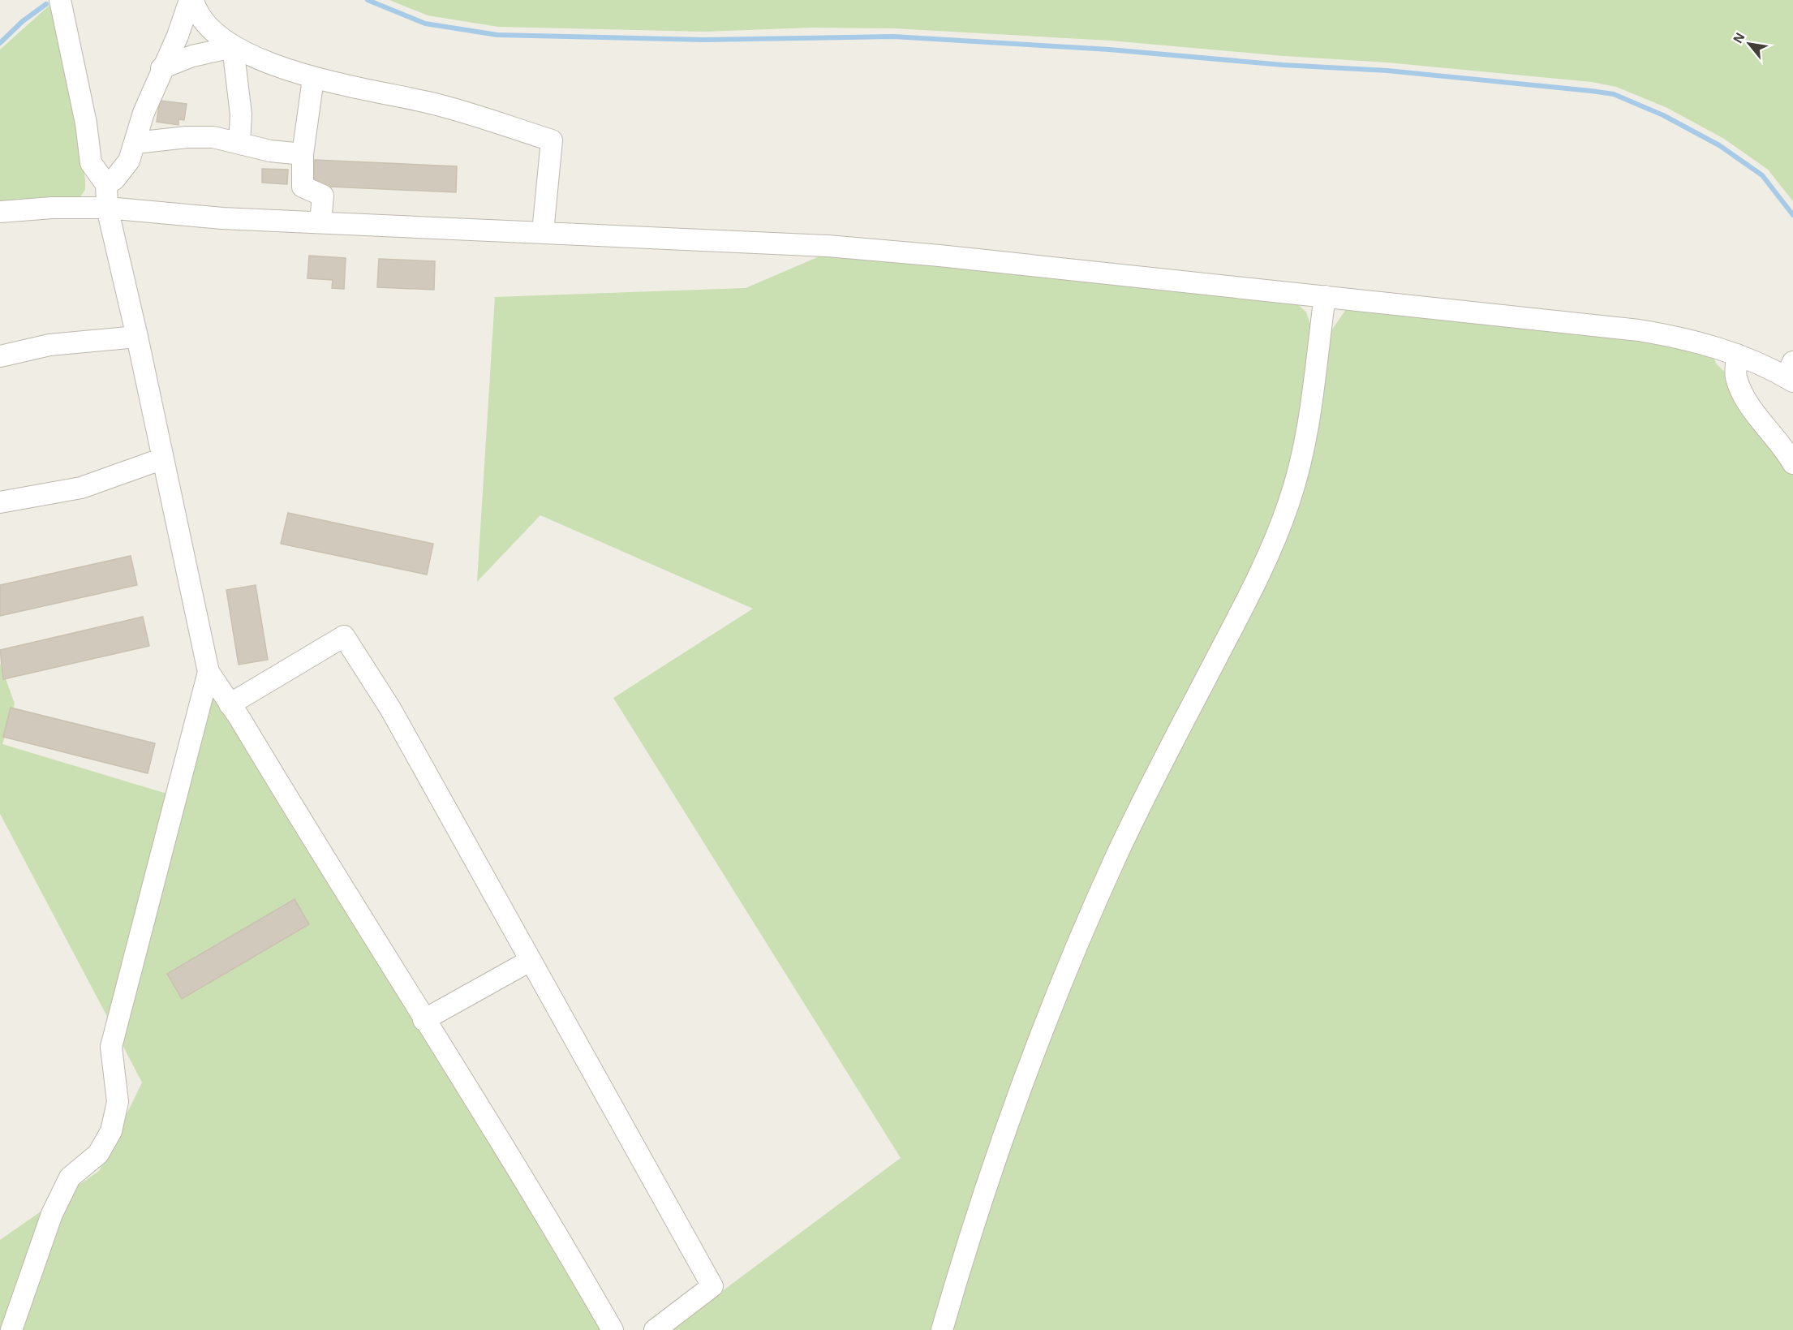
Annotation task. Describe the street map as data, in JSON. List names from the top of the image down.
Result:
{
  "north": "top left"
}
